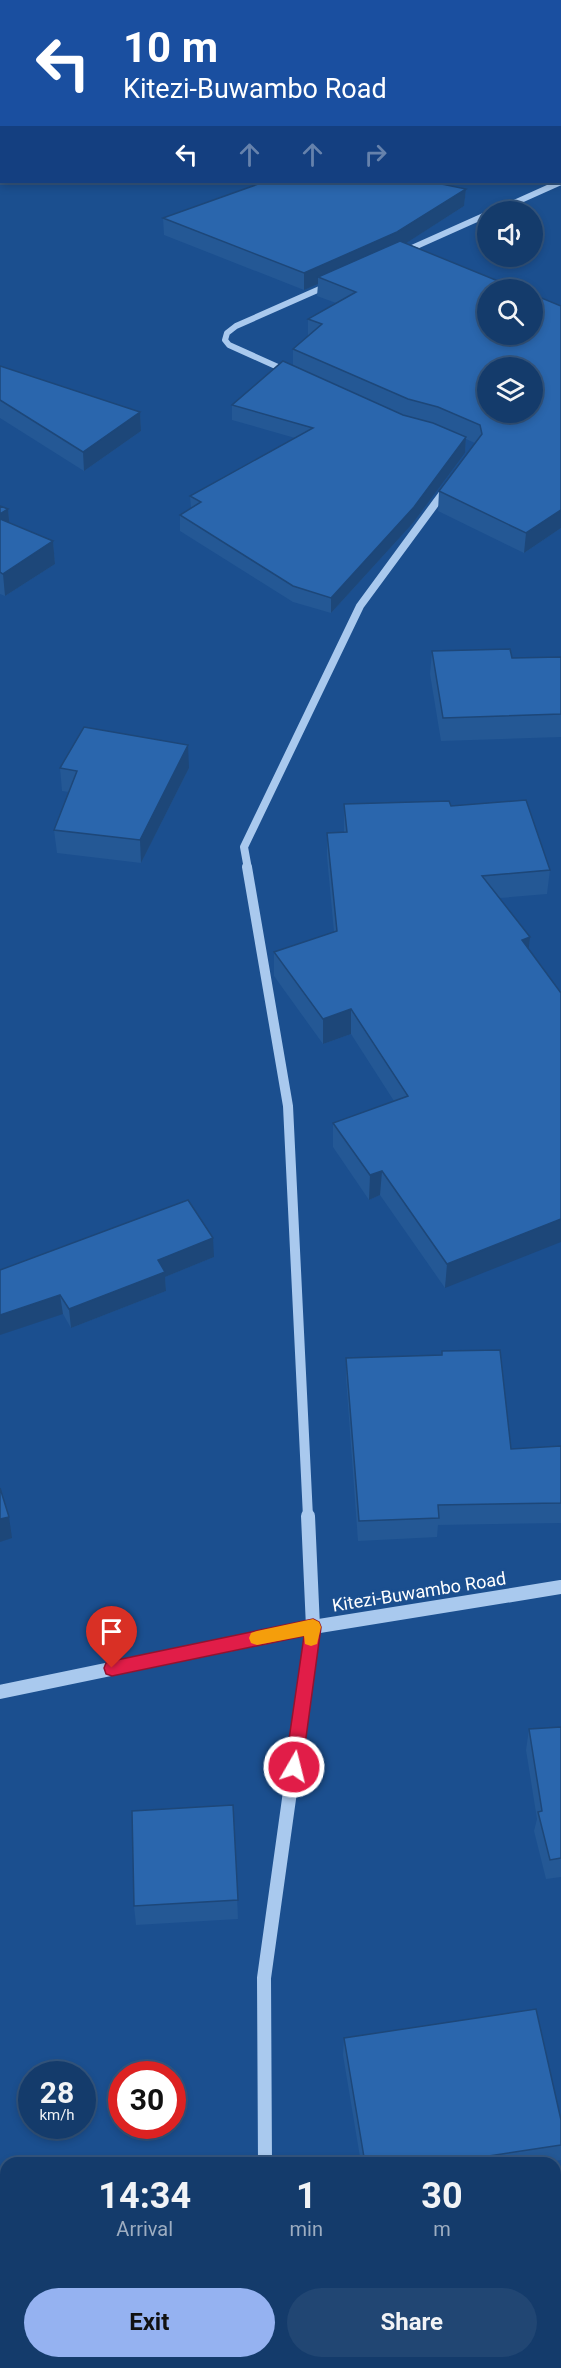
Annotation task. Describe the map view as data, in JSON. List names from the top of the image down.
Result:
{
  "streets": {
    "street": ["Kitezi-Buwambo Road"]
  },
  "page": {
    "turn": ["10 m", "Kitezi-Buwambo Road"],
    "speed": "28 km/h",
    "limit": "30",
    "eta": [
      "14:34",
      "Arrival",
      "1",
      "min",
      "30",
      "m"
    ],
    "buttons": ["Exit", "Share"]
  }
}
